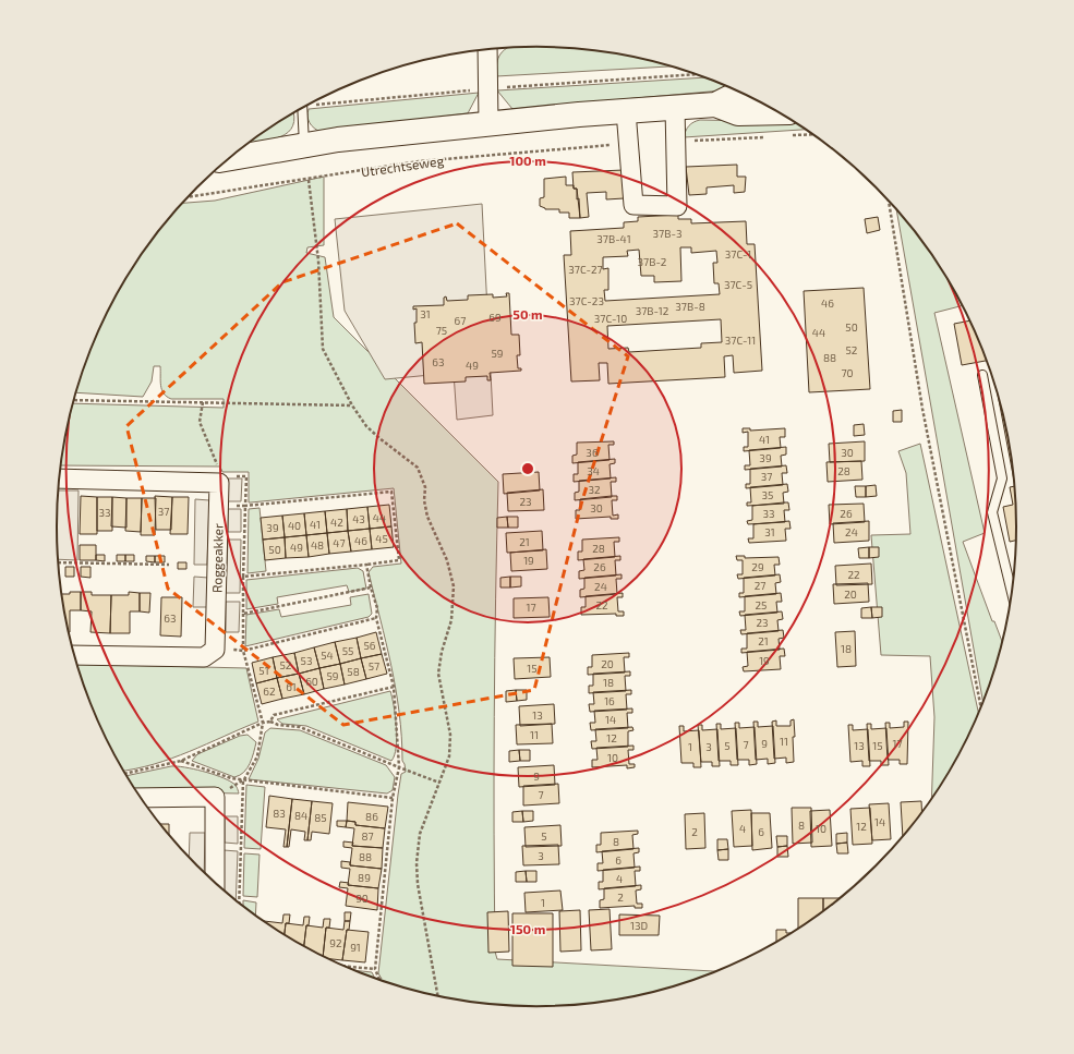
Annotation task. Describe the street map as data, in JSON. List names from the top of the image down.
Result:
{
  "streets": {
    "street": ["Roggeakker"],
    "path": ["Utrechtseweg"]
  },
  "house_numbers": [
    "37B-3",
    "37B-41",
    "37C-1",
    "37B-2",
    "37C-27",
    "37C-5",
    "37C-23",
    "46",
    "37B-8",
    "37B-12",
    "31",
    "69",
    "37C-10",
    "67",
    "50",
    "75",
    "44",
    "37C-11",
    "52",
    "59",
    "88",
    "63",
    "49",
    "70",
    "41",
    "36",
    "30",
    "39",
    "34",
    "28",
    "37",
    "32",
    "35",
    "23",
    "30",
    "37",
    "33",
    "33",
    "26",
    "44",
    "43",
    "42",
    "41",
    "40",
    "39",
    "31",
    "24",
    "45",
    "46",
    "21",
    "47",
    "48",
    "49",
    "28",
    "50",
    "19",
    "26",
    "29",
    "22",
    "27",
    "24",
    "20",
    "22",
    "25",
    "17",
    "63",
    "23",
    "21",
    "56",
    "18",
    "55",
    "54",
    "53",
    "19",
    "20",
    "52",
    "57",
    "15",
    "51",
    "58",
    "59",
    "60",
    "18",
    "61",
    "62",
    "16",
    "13",
    "14",
    "11",
    "12",
    "11",
    "9",
    "17",
    "7",
    "5",
    "13",
    "15",
    "1",
    "3",
    "10",
    "9",
    "7",
    "83",
    "84",
    "86",
    "85",
    "14",
    "8",
    "12",
    "4",
    "10",
    "2",
    "6",
    "87",
    "5",
    "8",
    "3",
    "88",
    "6",
    "89",
    "4",
    "2",
    "90",
    "1",
    "13D",
    "92",
    "91"
  ],
  "rings": ["100 m", "50 m", "150 m"]
}
